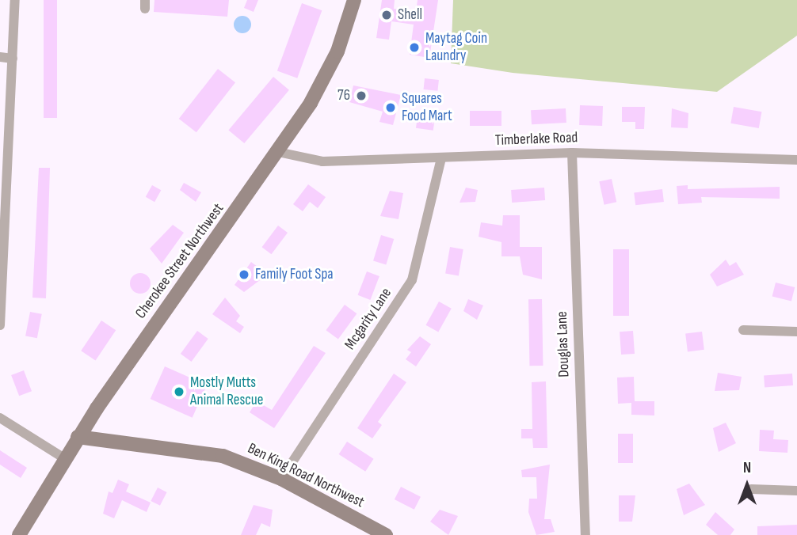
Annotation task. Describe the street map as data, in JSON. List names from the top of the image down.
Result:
{
  "streets": {
    "main road": ["Cherokee Street Northwest", "Ben King Road Northwest"],
    "street": ["Timberlake Road", "Mcgarity Lane", "Douglas Lane"]
  },
  "crossings": [
    ["Timberlake Road", "Cherokee Street Northwest"],
    ["Timberlake Road", "Mcgarity Lane"],
    ["Timberlake Road", "Douglas Lane"],
    ["Cherokee Street Northwest", "Ben King Road Northwest"],
    ["Mcgarity Lane", "Ben King Road Northwest"]
  ],
  "places": [
    "Shell",
    "Maytag Coin Laundry",
    "76",
    "Squares Food Mart",
    "Family Foot Spa",
    "Mostly Mutts Animal Rescue"
  ],
  "north": "top"
}
